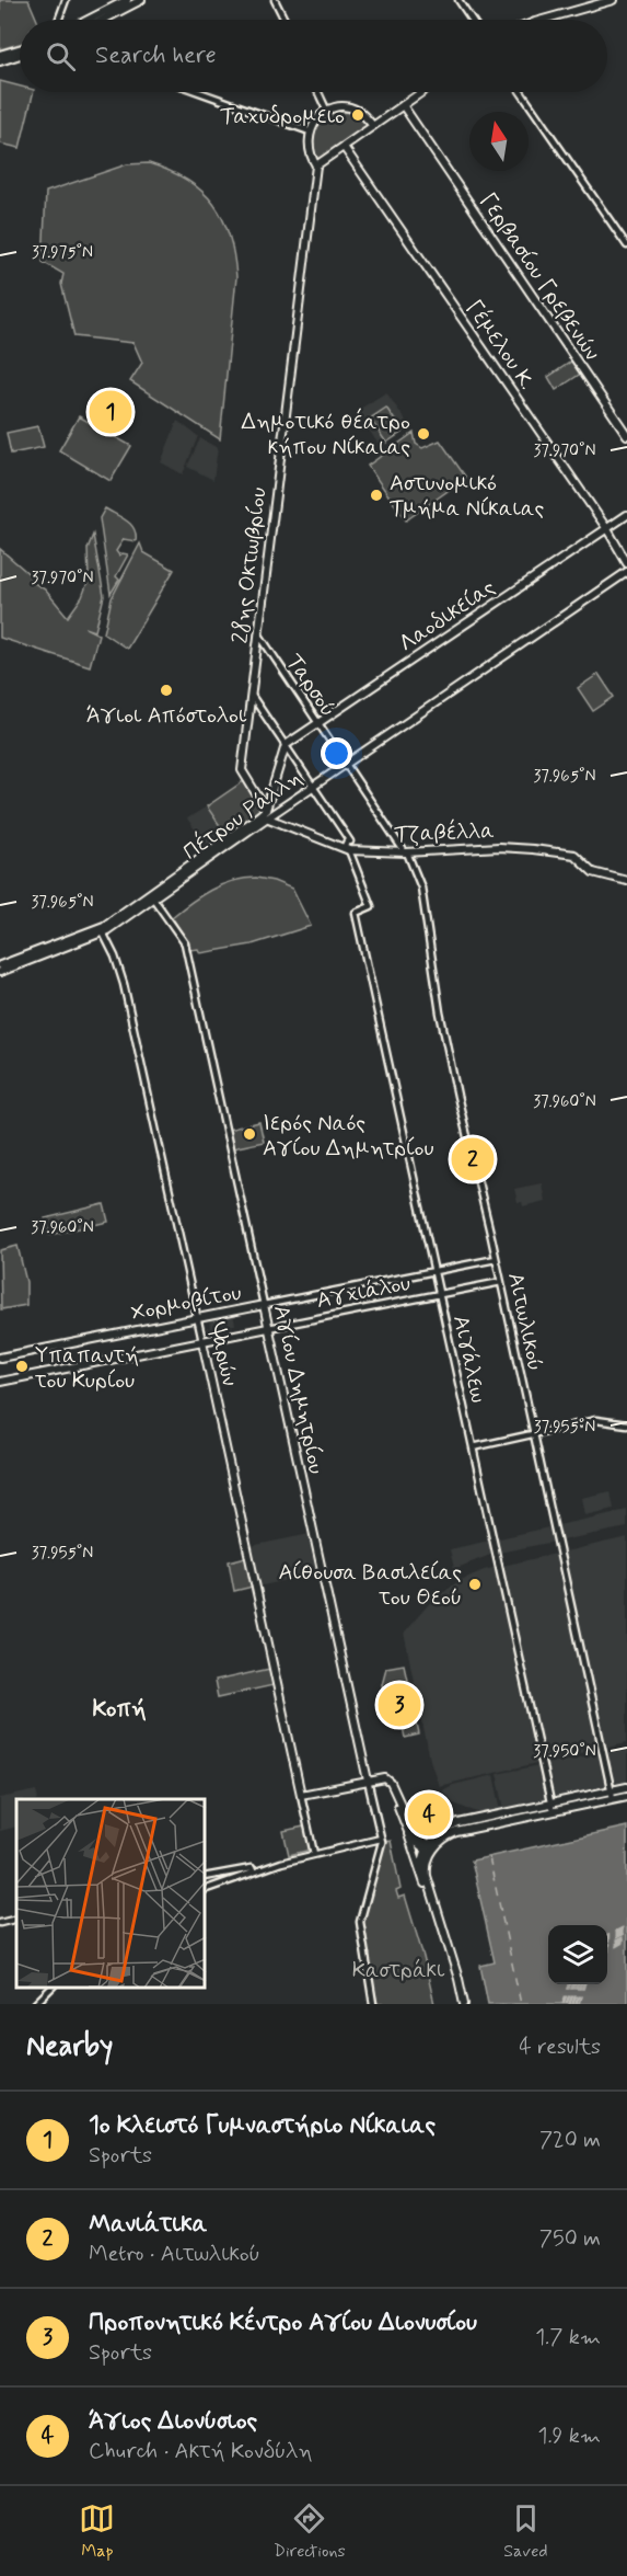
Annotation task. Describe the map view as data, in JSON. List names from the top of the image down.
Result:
{
  "streets": {
    "main road": [
      "Γερβασίου Γρεβενών",
      "Γέμελου Κ.",
      "28ης Οκτωβρίου",
      "Λαοδικείας",
      "Πέτρου Ράλλη",
      "Τζαβέλλα",
      "Αγχιάλου",
      "Χορμοβίτου",
      "Ψαρών",
      "Αγίου Δημητρίου"
    ],
    "street": ["Ταρσού", "Αιτωλικού", "Αιγάλεω"]
  },
  "crossings": [
    ["Γέμελου Κ.", "Λαοδικείας"],
    ["28ης Οκτωβρίου", "Ταρσού"],
    ["28ης Οκτωβρίου", "Πέτρου Ράλλη"],
    ["28ης Οκτωβρίου", "Τζαβέλλα"],
    ["Λαοδικείας", "Ταρσού"],
    ["Λαοδικείας", "Πέτρου Ράλλη"],
    ["Ταρσού", "Πέτρου Ράλλη"],
    ["Ταρσού", "Τζαβέλλα"],
    ["Ταρσού", "Αιτωλικού"],
    ["Πέτρου Ράλλη", "Τζαβέλλα"],
    ["Πέτρου Ράλλη", "Ψαρών"],
    ["Πέτρου Ράλλη", "Αγίου Δημητρίου"],
    ["Τζαβέλλα", "Αιτωλικού"],
    ["Τζαβέλλα", "Αιγάλεω"],
    ["Αγχιάλου", "Αιτωλικού"],
    ["Αγχιάλου", "Ψαρών"],
    ["Αγχιάλου", "Αιγάλεω"],
    ["Αγχιάλου", "Αγίου Δημητρίου"],
    ["Χορμοβίτου", "Αιτωλικού"],
    ["Χορμοβίτου", "Ψαρών"],
    ["Χορμοβίτου", "Αιγάλεω"],
    ["Χορμοβίτου", "Αγίου Δημητρίου"]
  ],
  "districts": ["Κοπή"],
  "parks": ["Καστράκι"],
  "places": [
    "Ταχυδρομειο",
    "Δημοτικό θέατρο κήπου Νίκαιας",
    "Αστυνομικό Τμήμα Νίκαιας",
    "Άγιοι Απόστολοι",
    "Ιερός Ναός Αγίου Δημητρίου",
    "Υπαπαντή του Κυρίου",
    "Αίθουσα Βασιλείας του Θεού"
  ],
  "north": "top",
  "page": {
    "search": "Search here",
    "pins": [
      "1",
      "2",
      "3",
      "4"
    ],
    "heading": ["Nearby", "4 results"],
    "list": [
      {
        "mark": "1",
        "name": "1ο Κλειστό Γυμναστήριο Νίκαιας",
        "note": "Sports",
        "value": "720 m"
      },
      {
        "mark": "2",
        "name": "Μανιάτικα",
        "note": "Metro · Αιτωλικού",
        "value": "750 m"
      },
      {
        "mark": "3",
        "name": "Προπονητικό Κέντρο Αγίου Διονυσίου",
        "note": "Sports",
        "value": "1.7 km"
      },
      {
        "mark": "4",
        "name": "Άγιος Διονύσιος",
        "note": "Church · Ακτή Κονδύλη",
        "value": "1.9 km"
      }
    ],
    "nav": ["Map", "Directions", "Saved"]
  },
  "coordinates": [
    "37.975°N",
    "37.970°N",
    "37.965°N",
    "37.960°N",
    "37.955°N",
    "37.950°N"
  ]
}
